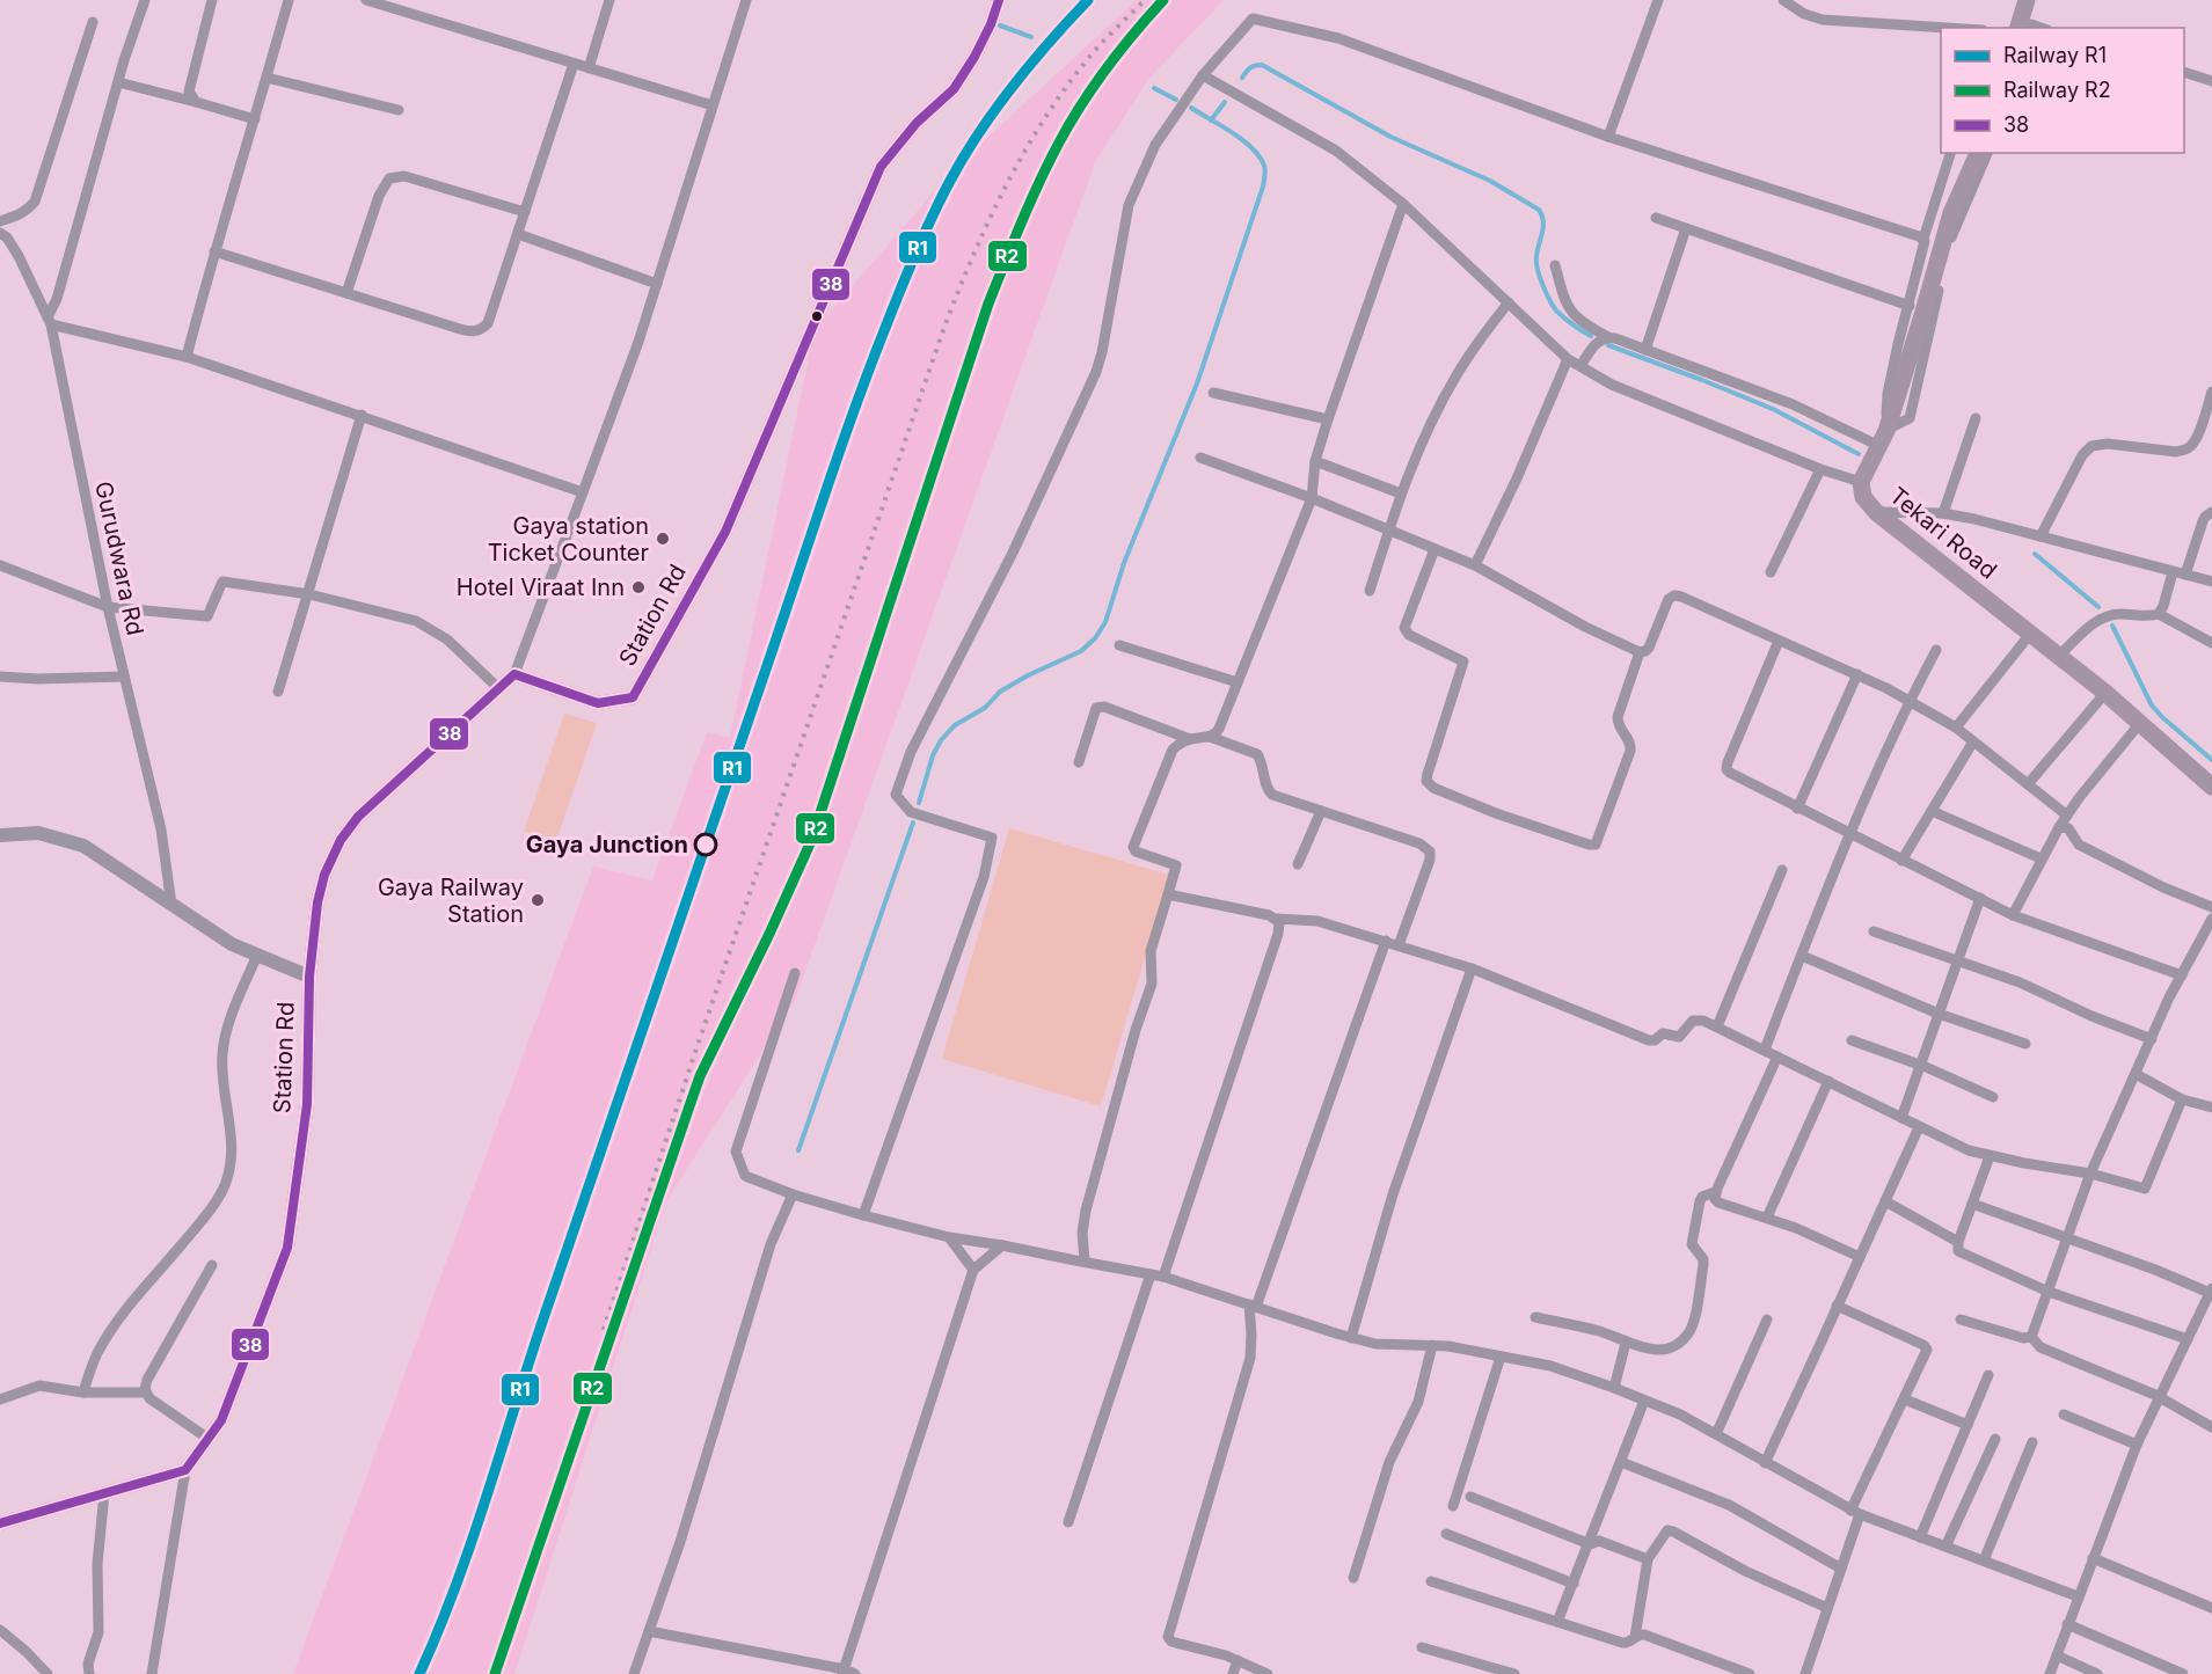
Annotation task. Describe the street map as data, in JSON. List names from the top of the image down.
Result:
{
  "streets": {
    "highway": ["Tekari Road"],
    "street": ["Gurudwara Rd", "Station Rd"]
  },
  "places": [
    "Gaya station Ticket Counter",
    "Hotel Viraat Inn",
    "Gaya Junction",
    "Gaya Railway Station"
  ],
  "lines": ["rail line R1", "rail line R2", "transit line 38"],
  "legend": ["Railway R1", "Railway R2", "38"]
}
